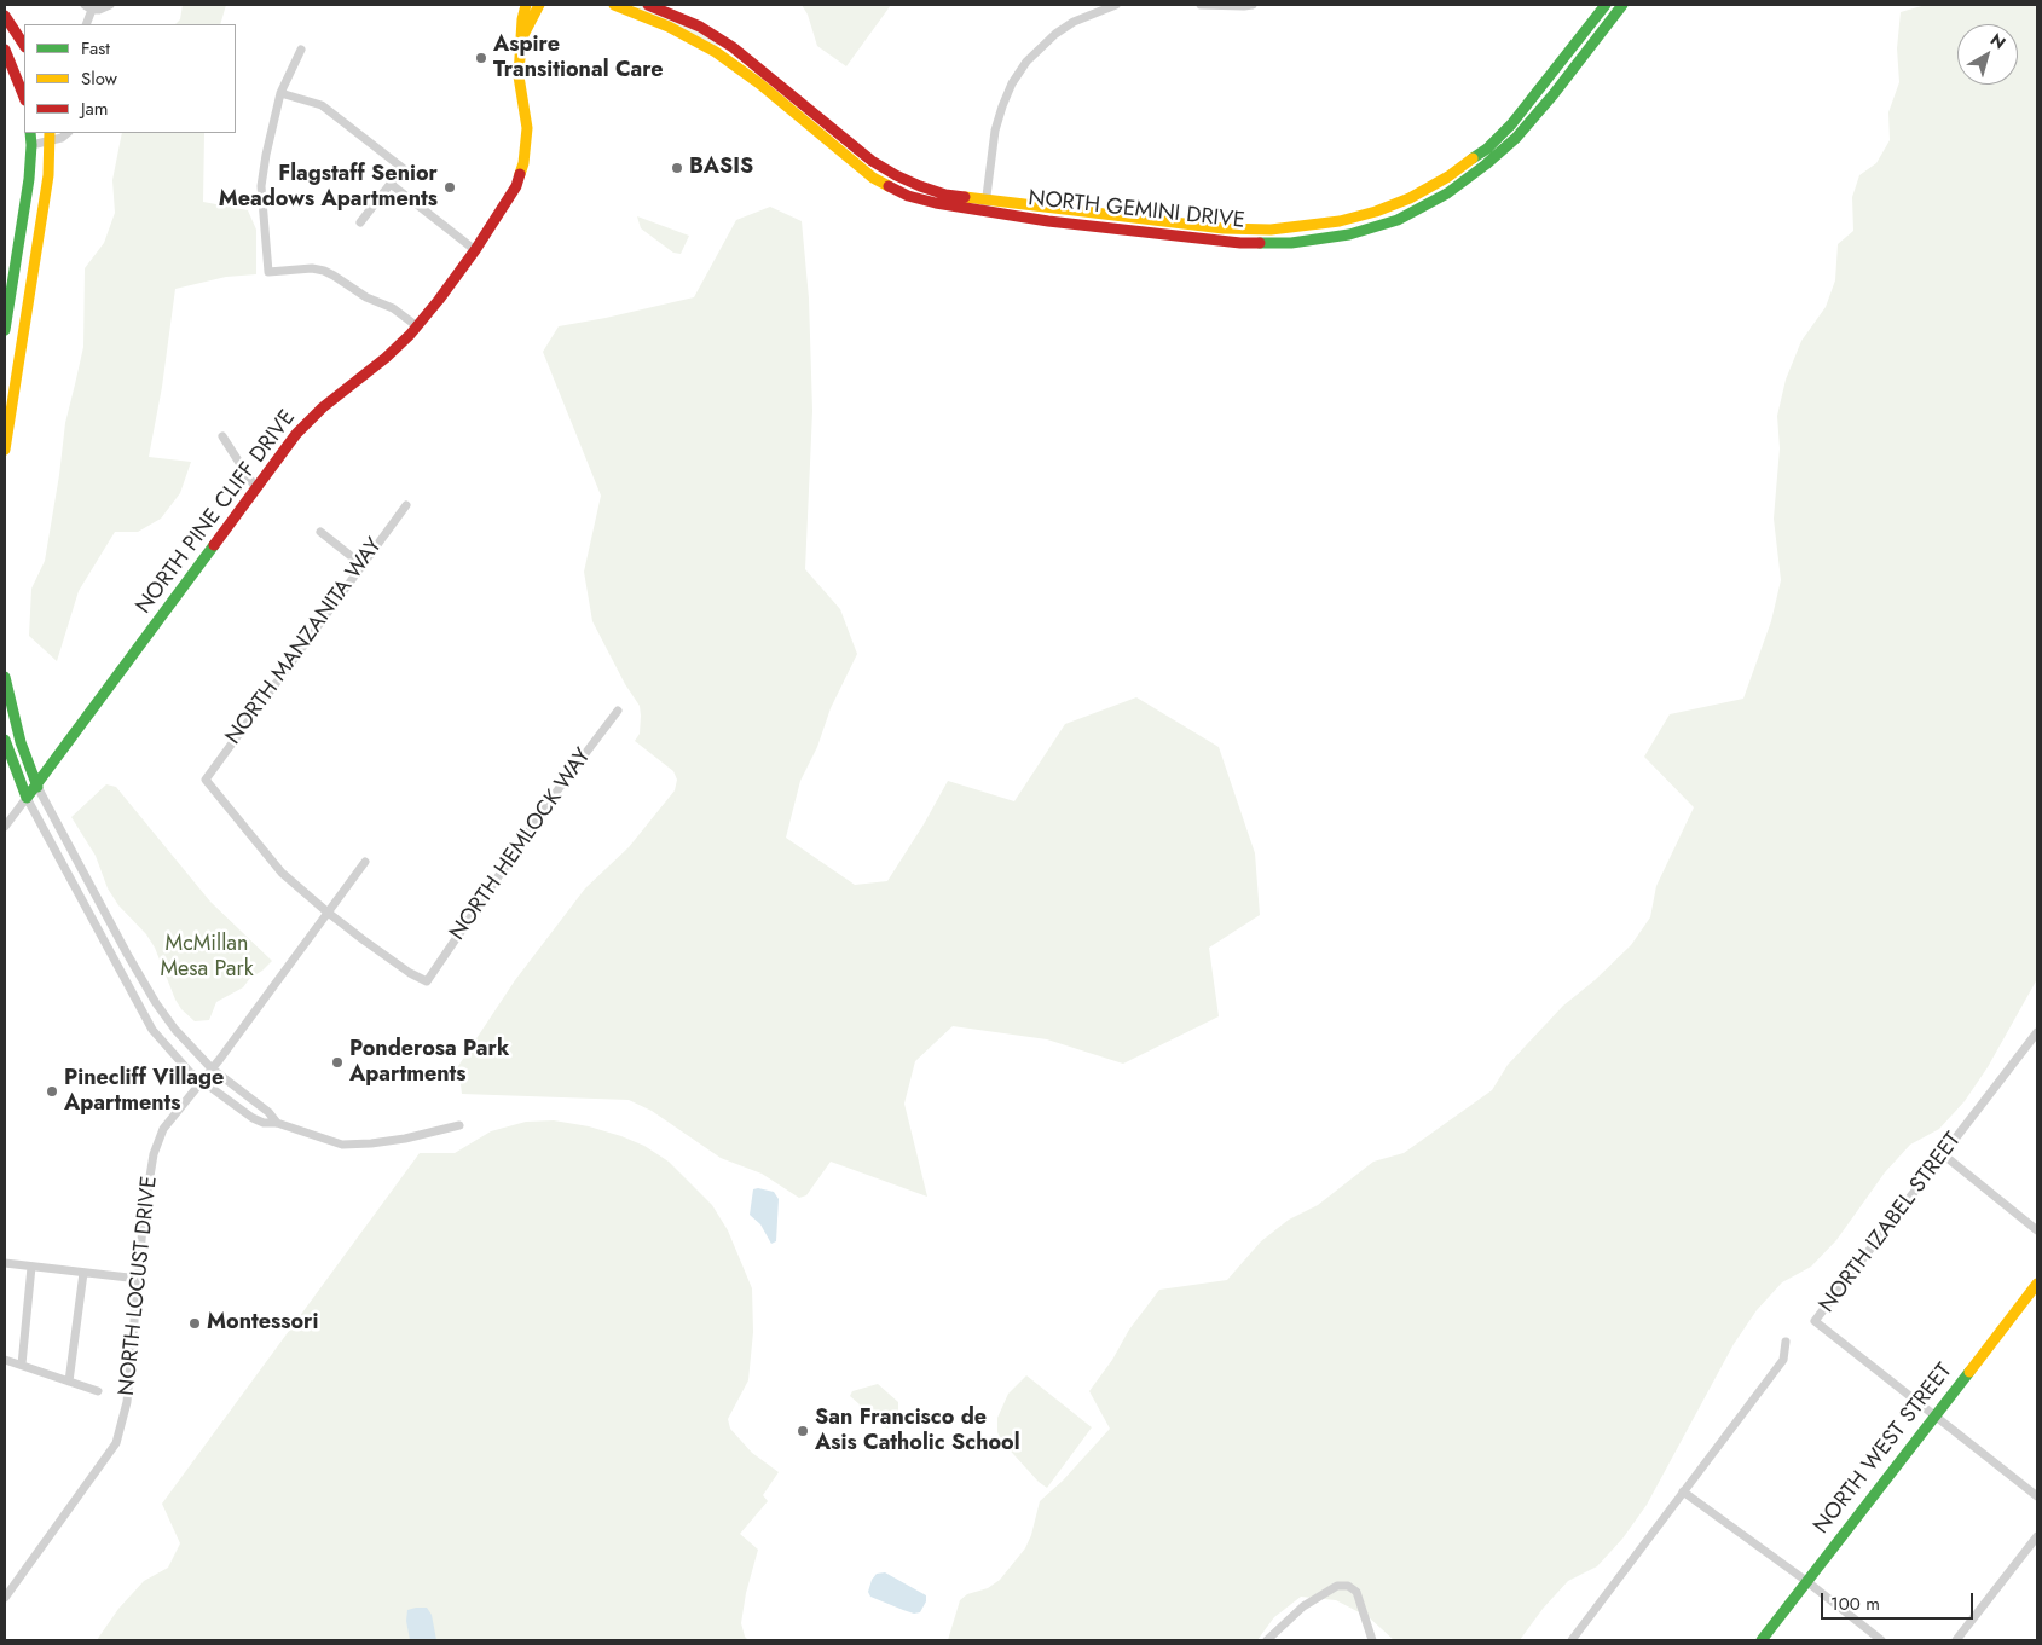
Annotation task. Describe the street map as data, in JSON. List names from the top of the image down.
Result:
{
  "streets": {
    "street": [
      "NORTH GEMINI DRIVE",
      "NORTH PINE CLIFF DRIVE",
      "NORTH MANZANITA WAY",
      "NORTH HEMLOCK WAY",
      "NORTH IZABEL STREET",
      "NORTH LOCUST DRIVE",
      "NORTH WEST STREET"
    ]
  },
  "crossings": [
    ["NORTH MANZANITA WAY", "NORTH HEMLOCK WAY"],
    ["NORTH MANZANITA WAY", "NORTH LOCUST DRIVE"],
    ["NORTH HEMLOCK WAY", "NORTH LOCUST DRIVE"],
    ["NORTH IZABEL STREET", "NORTH WEST STREET"]
  ],
  "parks": ["McMillan Mesa Park"],
  "places": [
    "Aspire Transitional Care",
    "BASIS",
    "Flagstaff Senior Meadows Apartments",
    "Ponderosa Park Apartments",
    "Pinecliff Village Apartments",
    "Montessori",
    "San Francisco de Asis Catholic School"
  ],
  "legend": ["Fast", "Slow", "Jam"],
  "scale_bar": "100 m",
  "north": "top right"
}
